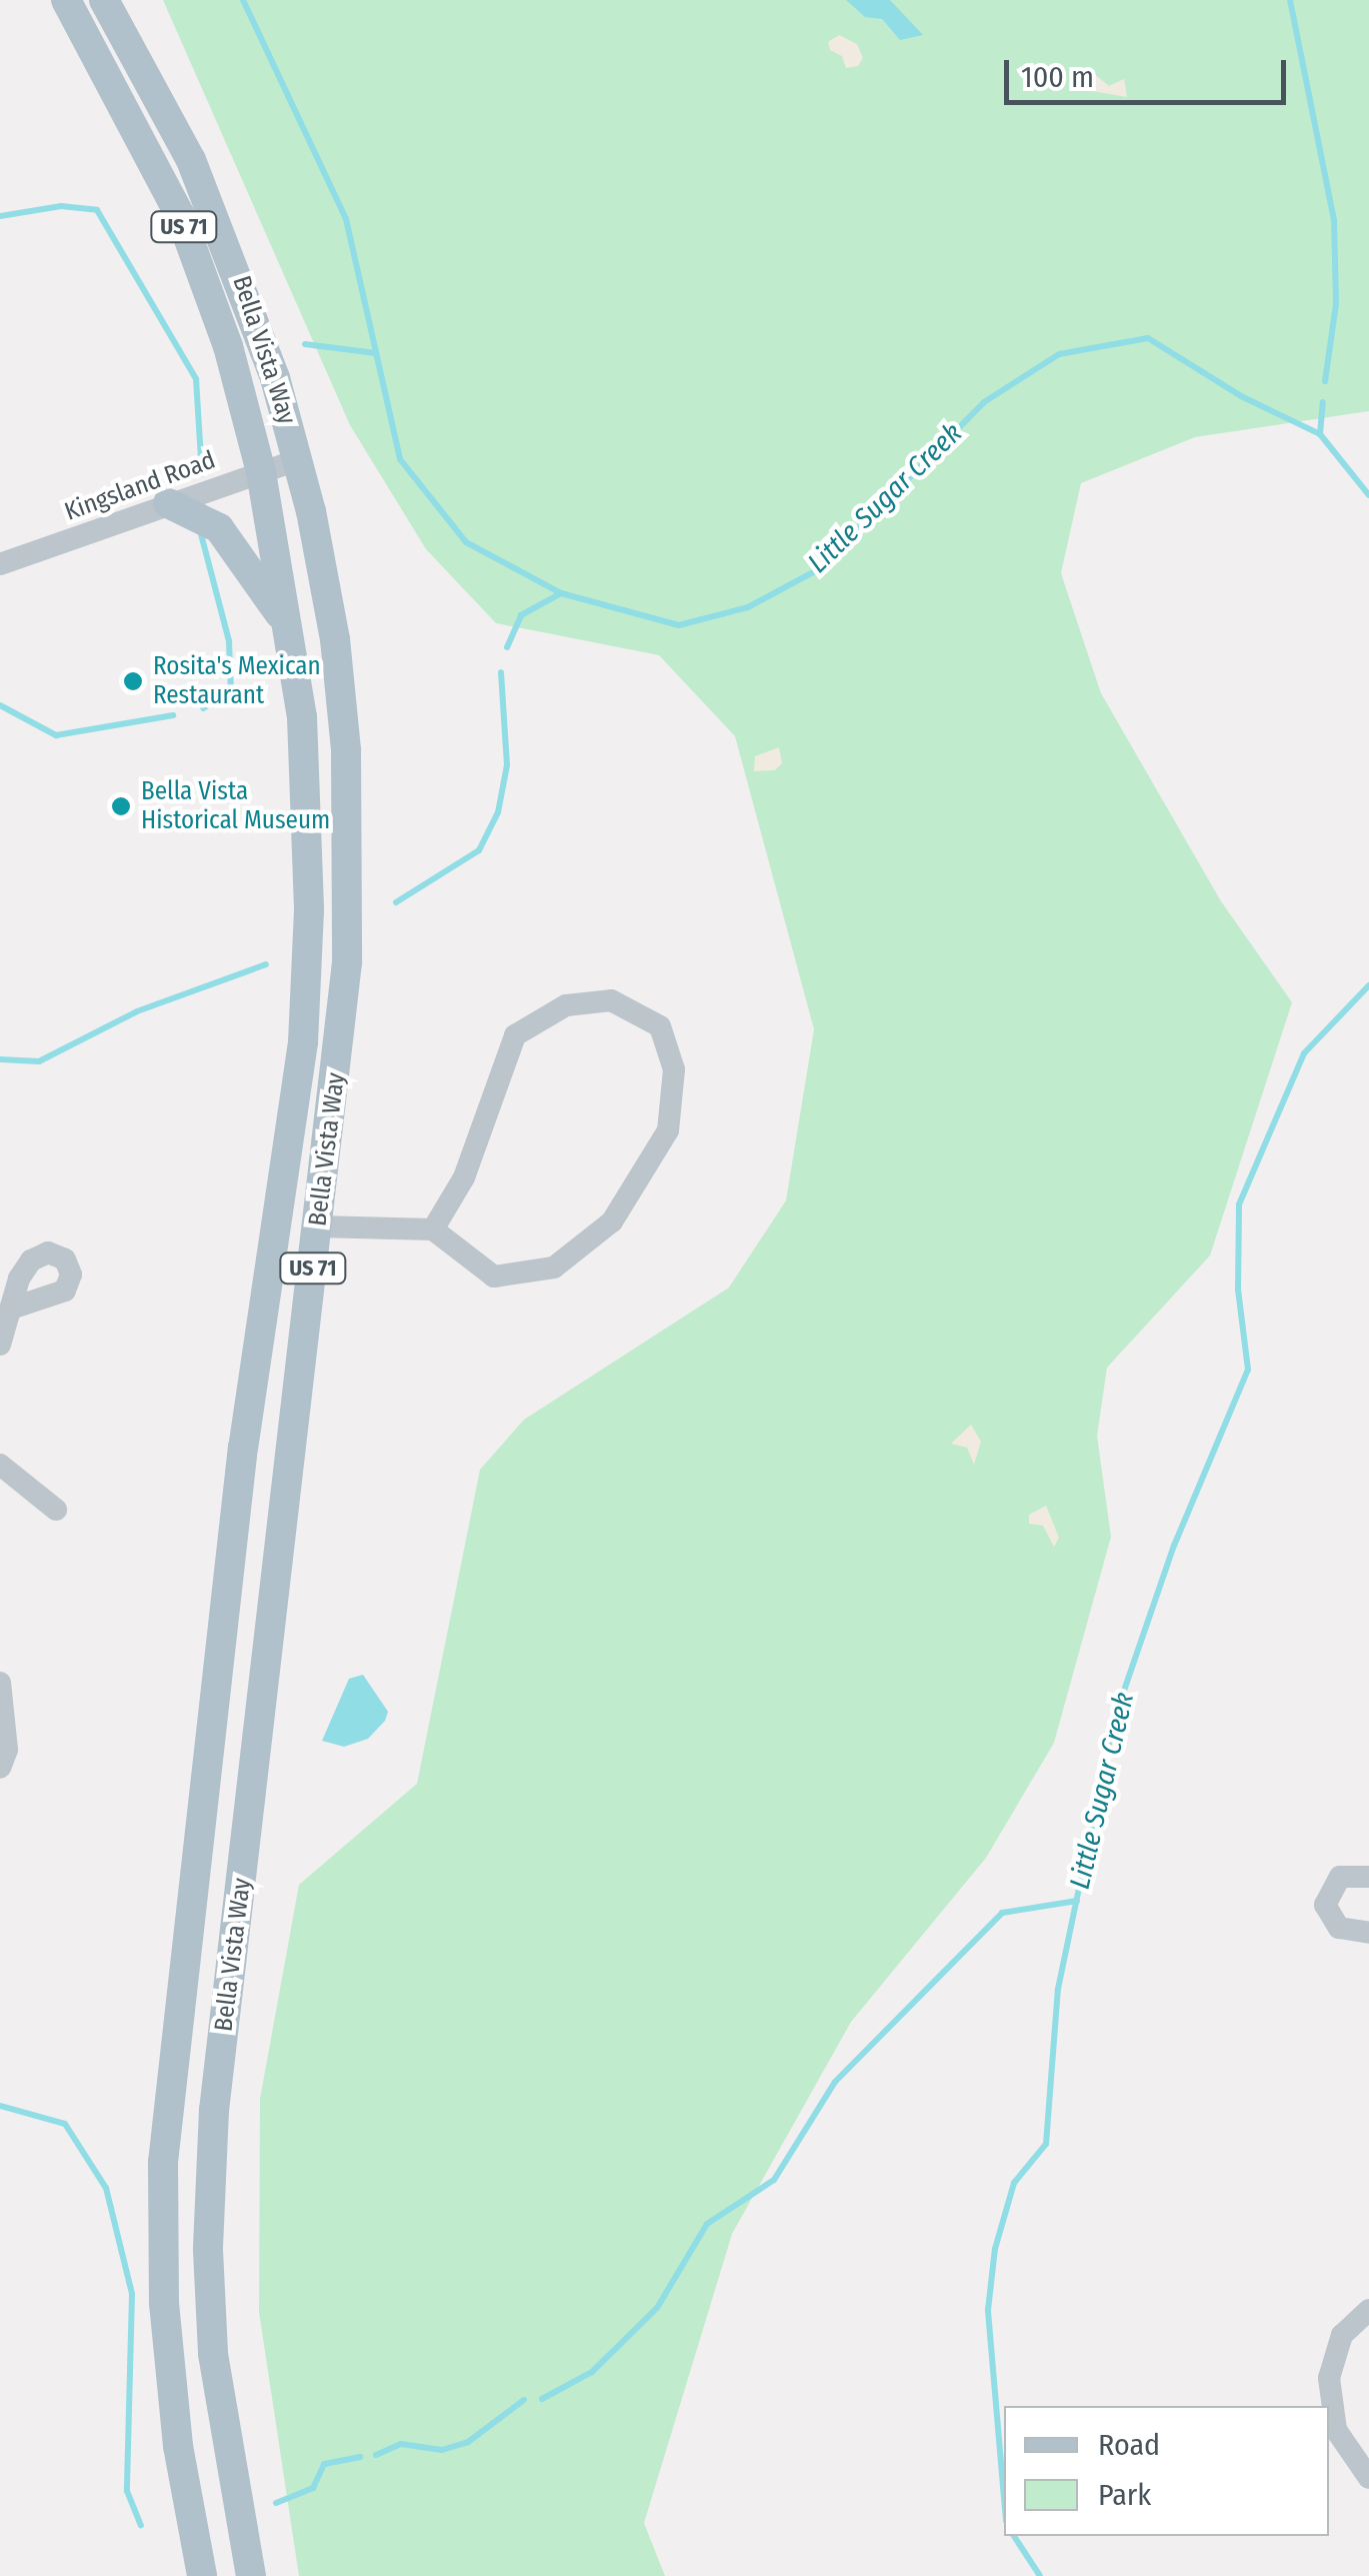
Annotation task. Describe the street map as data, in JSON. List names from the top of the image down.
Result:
{
  "streets": {
    "main road": ["US 71", "Bella Vista Way"],
    "street": ["Kingsland Road"]
  },
  "crossings": [
    ["Bella Vista Way", "Kingsland Road"]
  ],
  "water": ["Little Sugar Creek"],
  "places": ["Rosita's Mexican Restaurant", "Bella Vista Historical Museum"],
  "legend": ["Road", "Park"],
  "scale_bar": "100 m"
}
